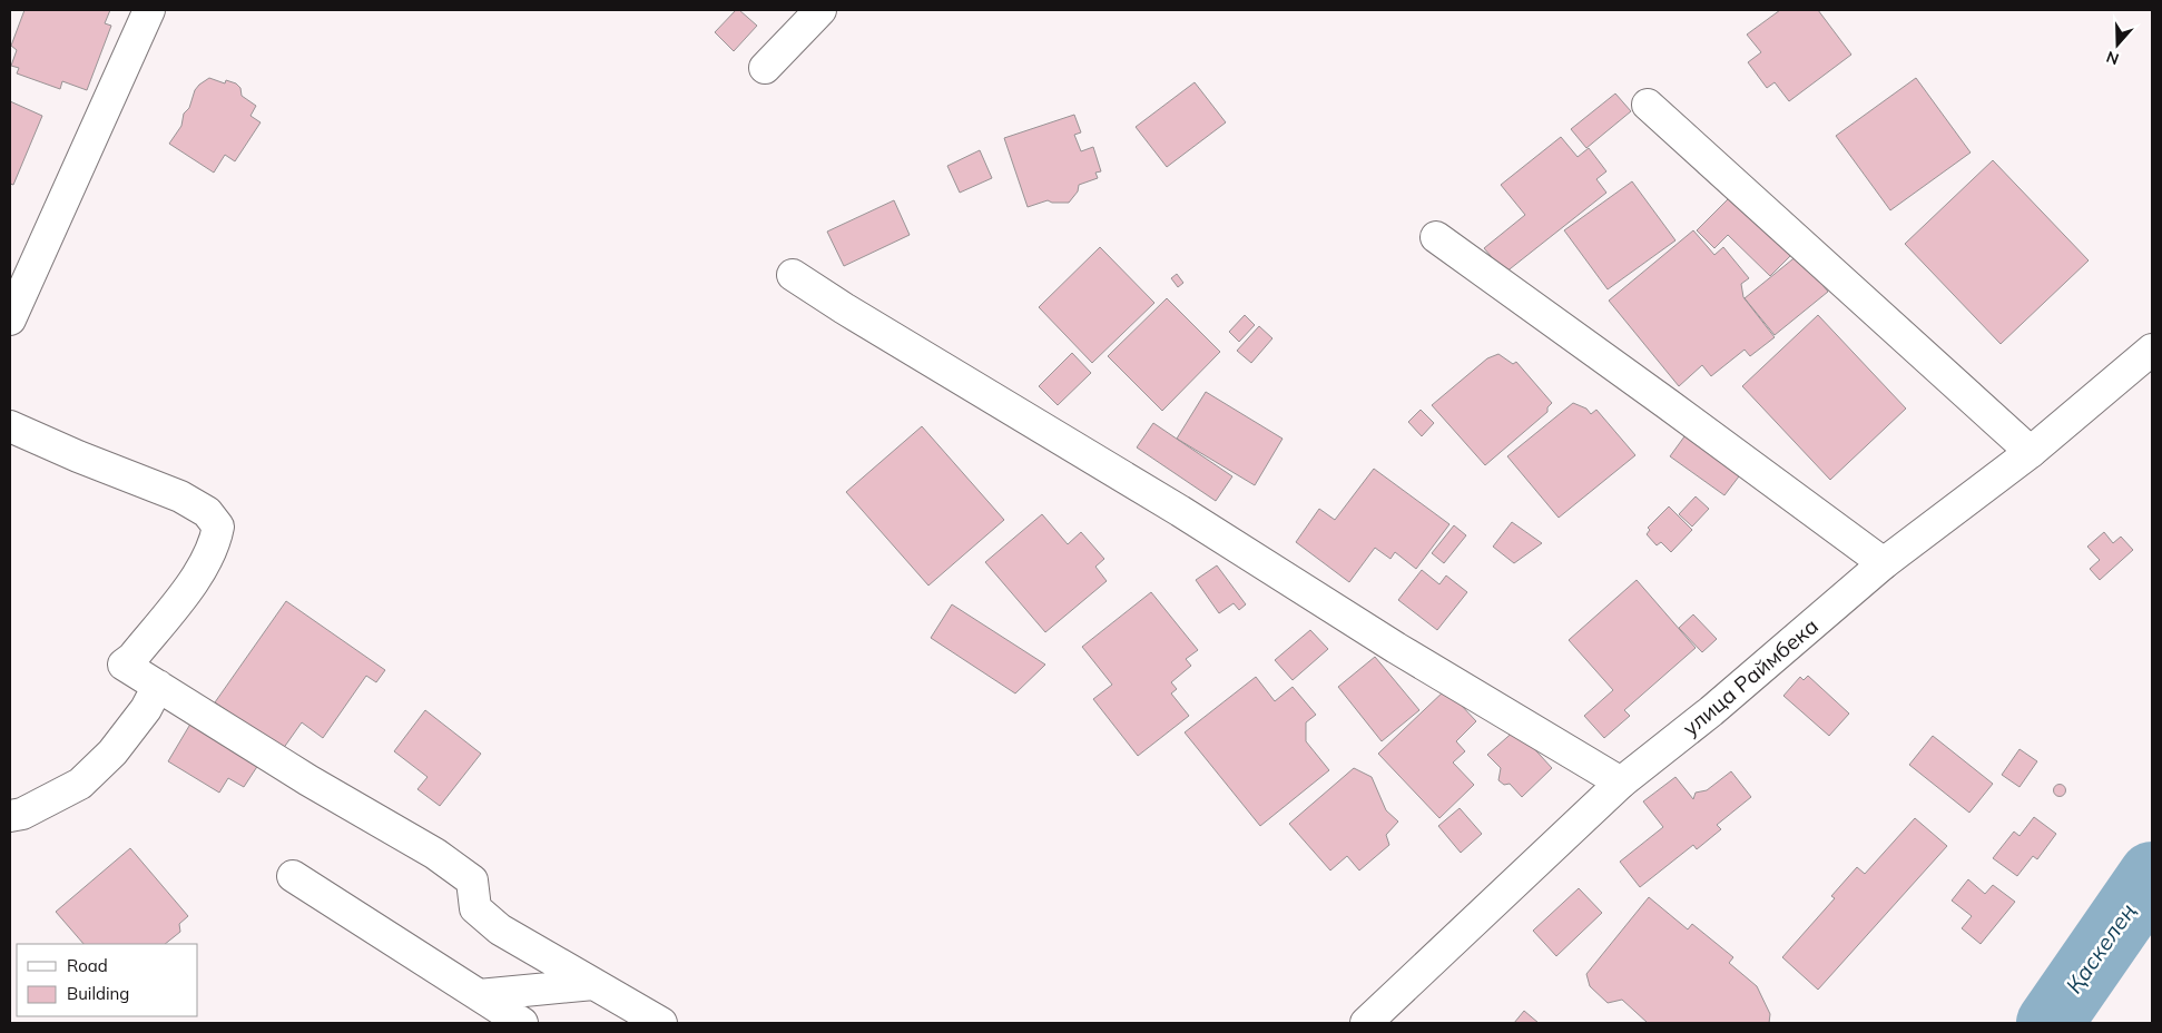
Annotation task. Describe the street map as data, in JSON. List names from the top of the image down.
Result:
{
  "streets": {
    "street": ["улица Раймбека"]
  },
  "water": ["Қаскелең"],
  "legend": ["Road", "Building"],
  "north": "bottom"
}
